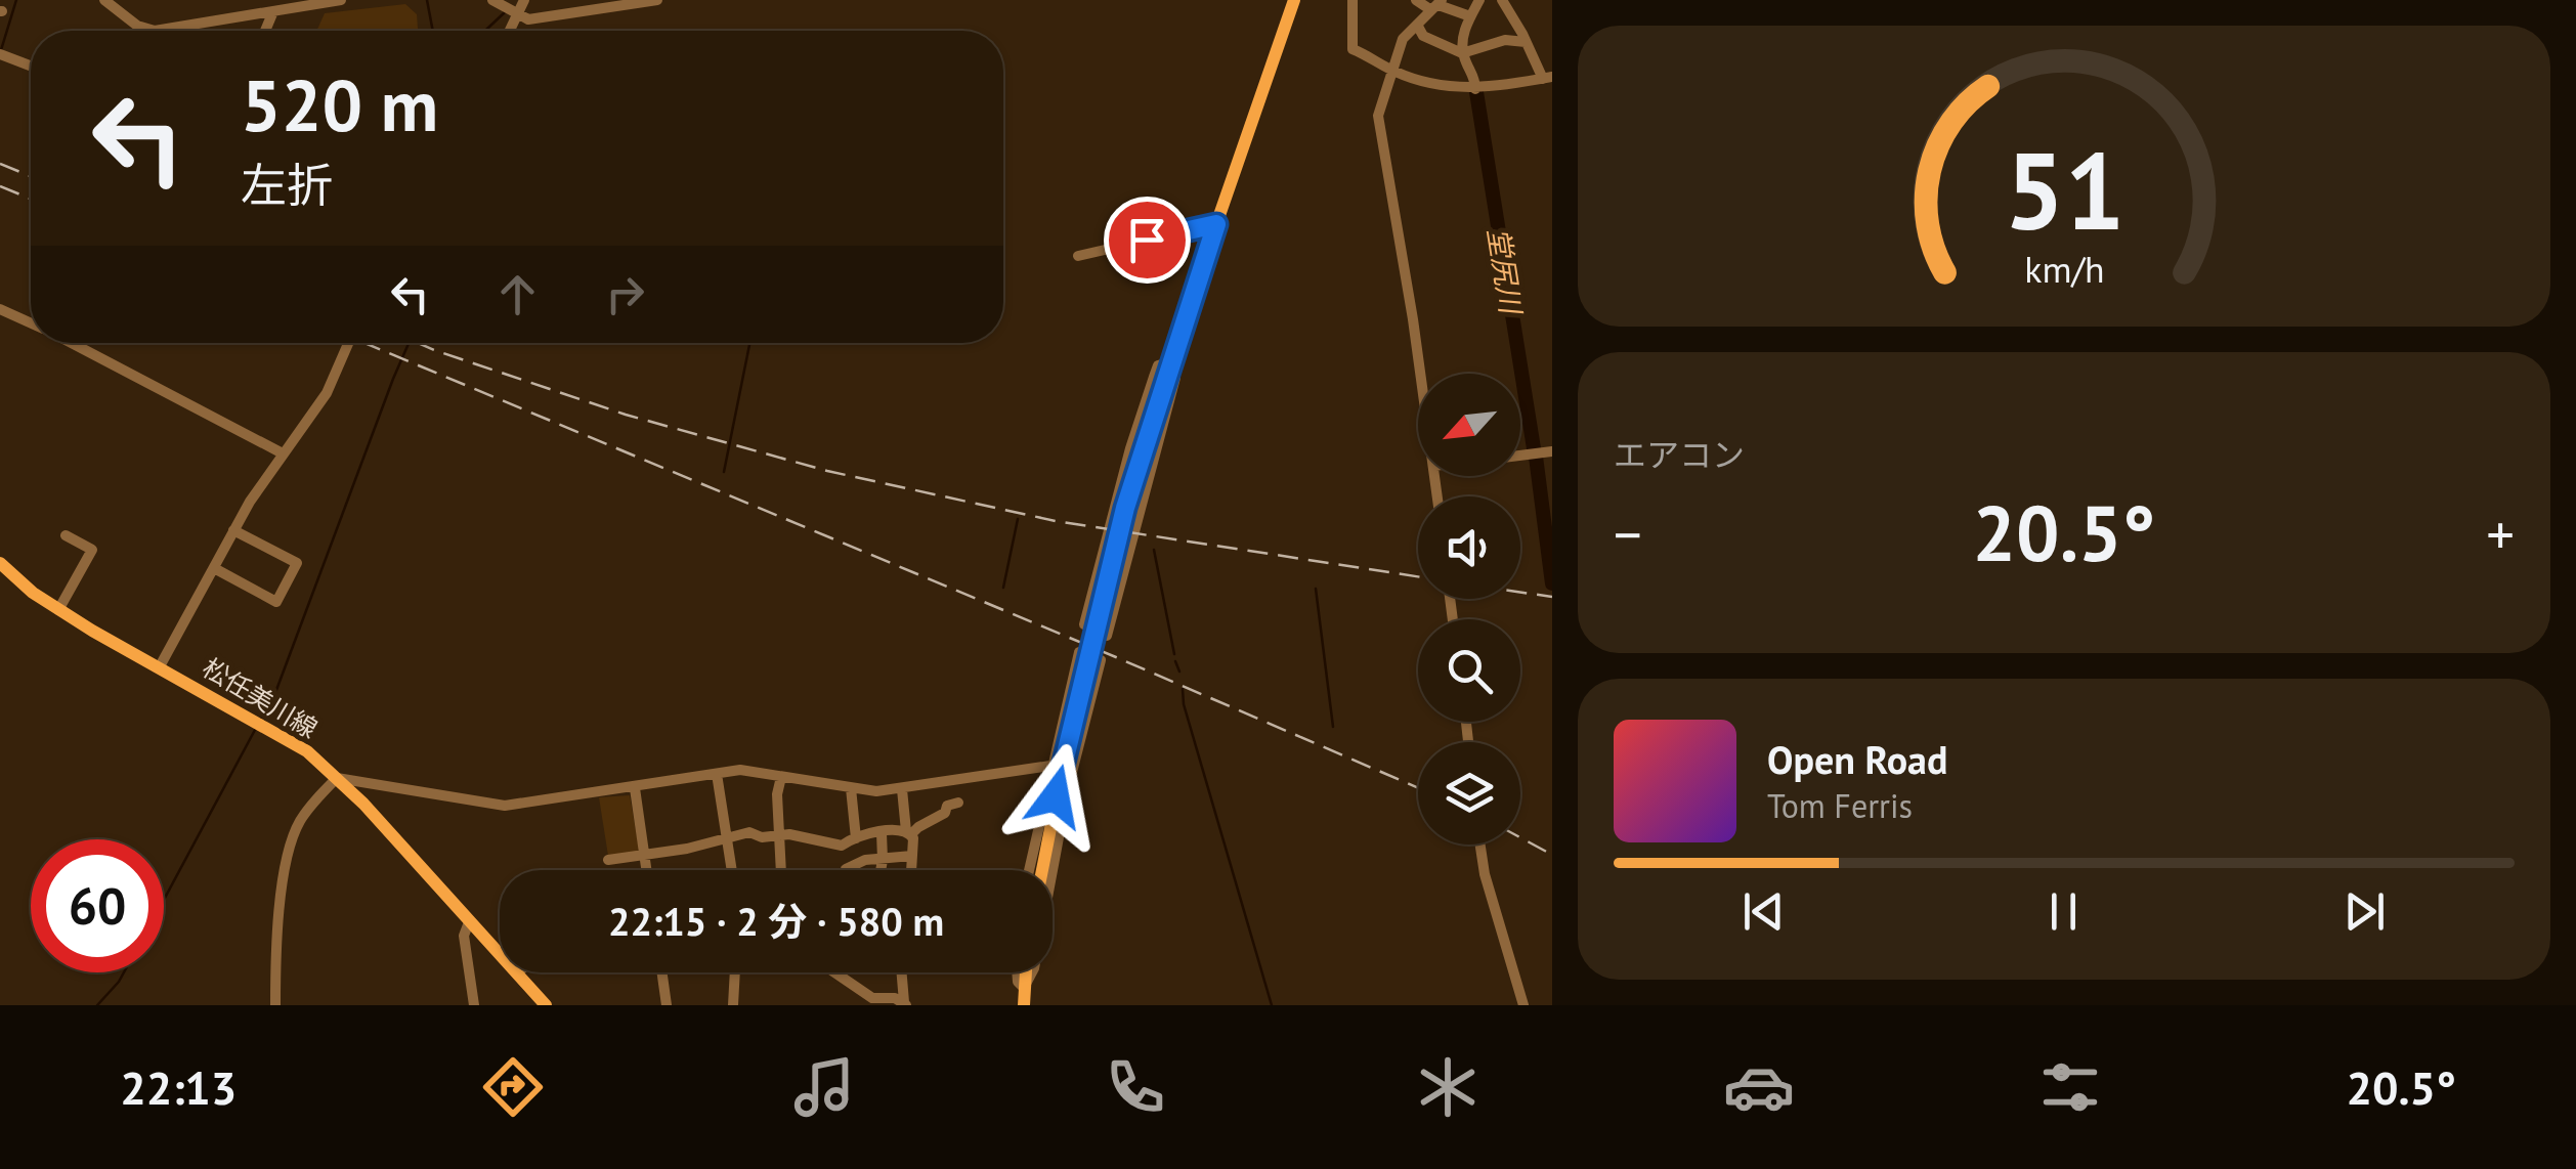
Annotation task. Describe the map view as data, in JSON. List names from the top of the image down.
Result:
{
  "streets": {
    "main road": ["松任美川線"]
  },
  "water": ["堂尻川"],
  "north": "bottom left",
  "page": {
    "turn": ["520 m", "左折"],
    "tile": "エアコン",
    "heat": ["−", "20.5°", "+"],
    "song": ["Open Road", "Tom Ferris"],
    "limit": "60",
    "trip": "22:15 · 2 分 · 580 m",
    "tabs": ["22:13", "20.5°"],
    "gauge": ["51", "km/h"]
  }
}
